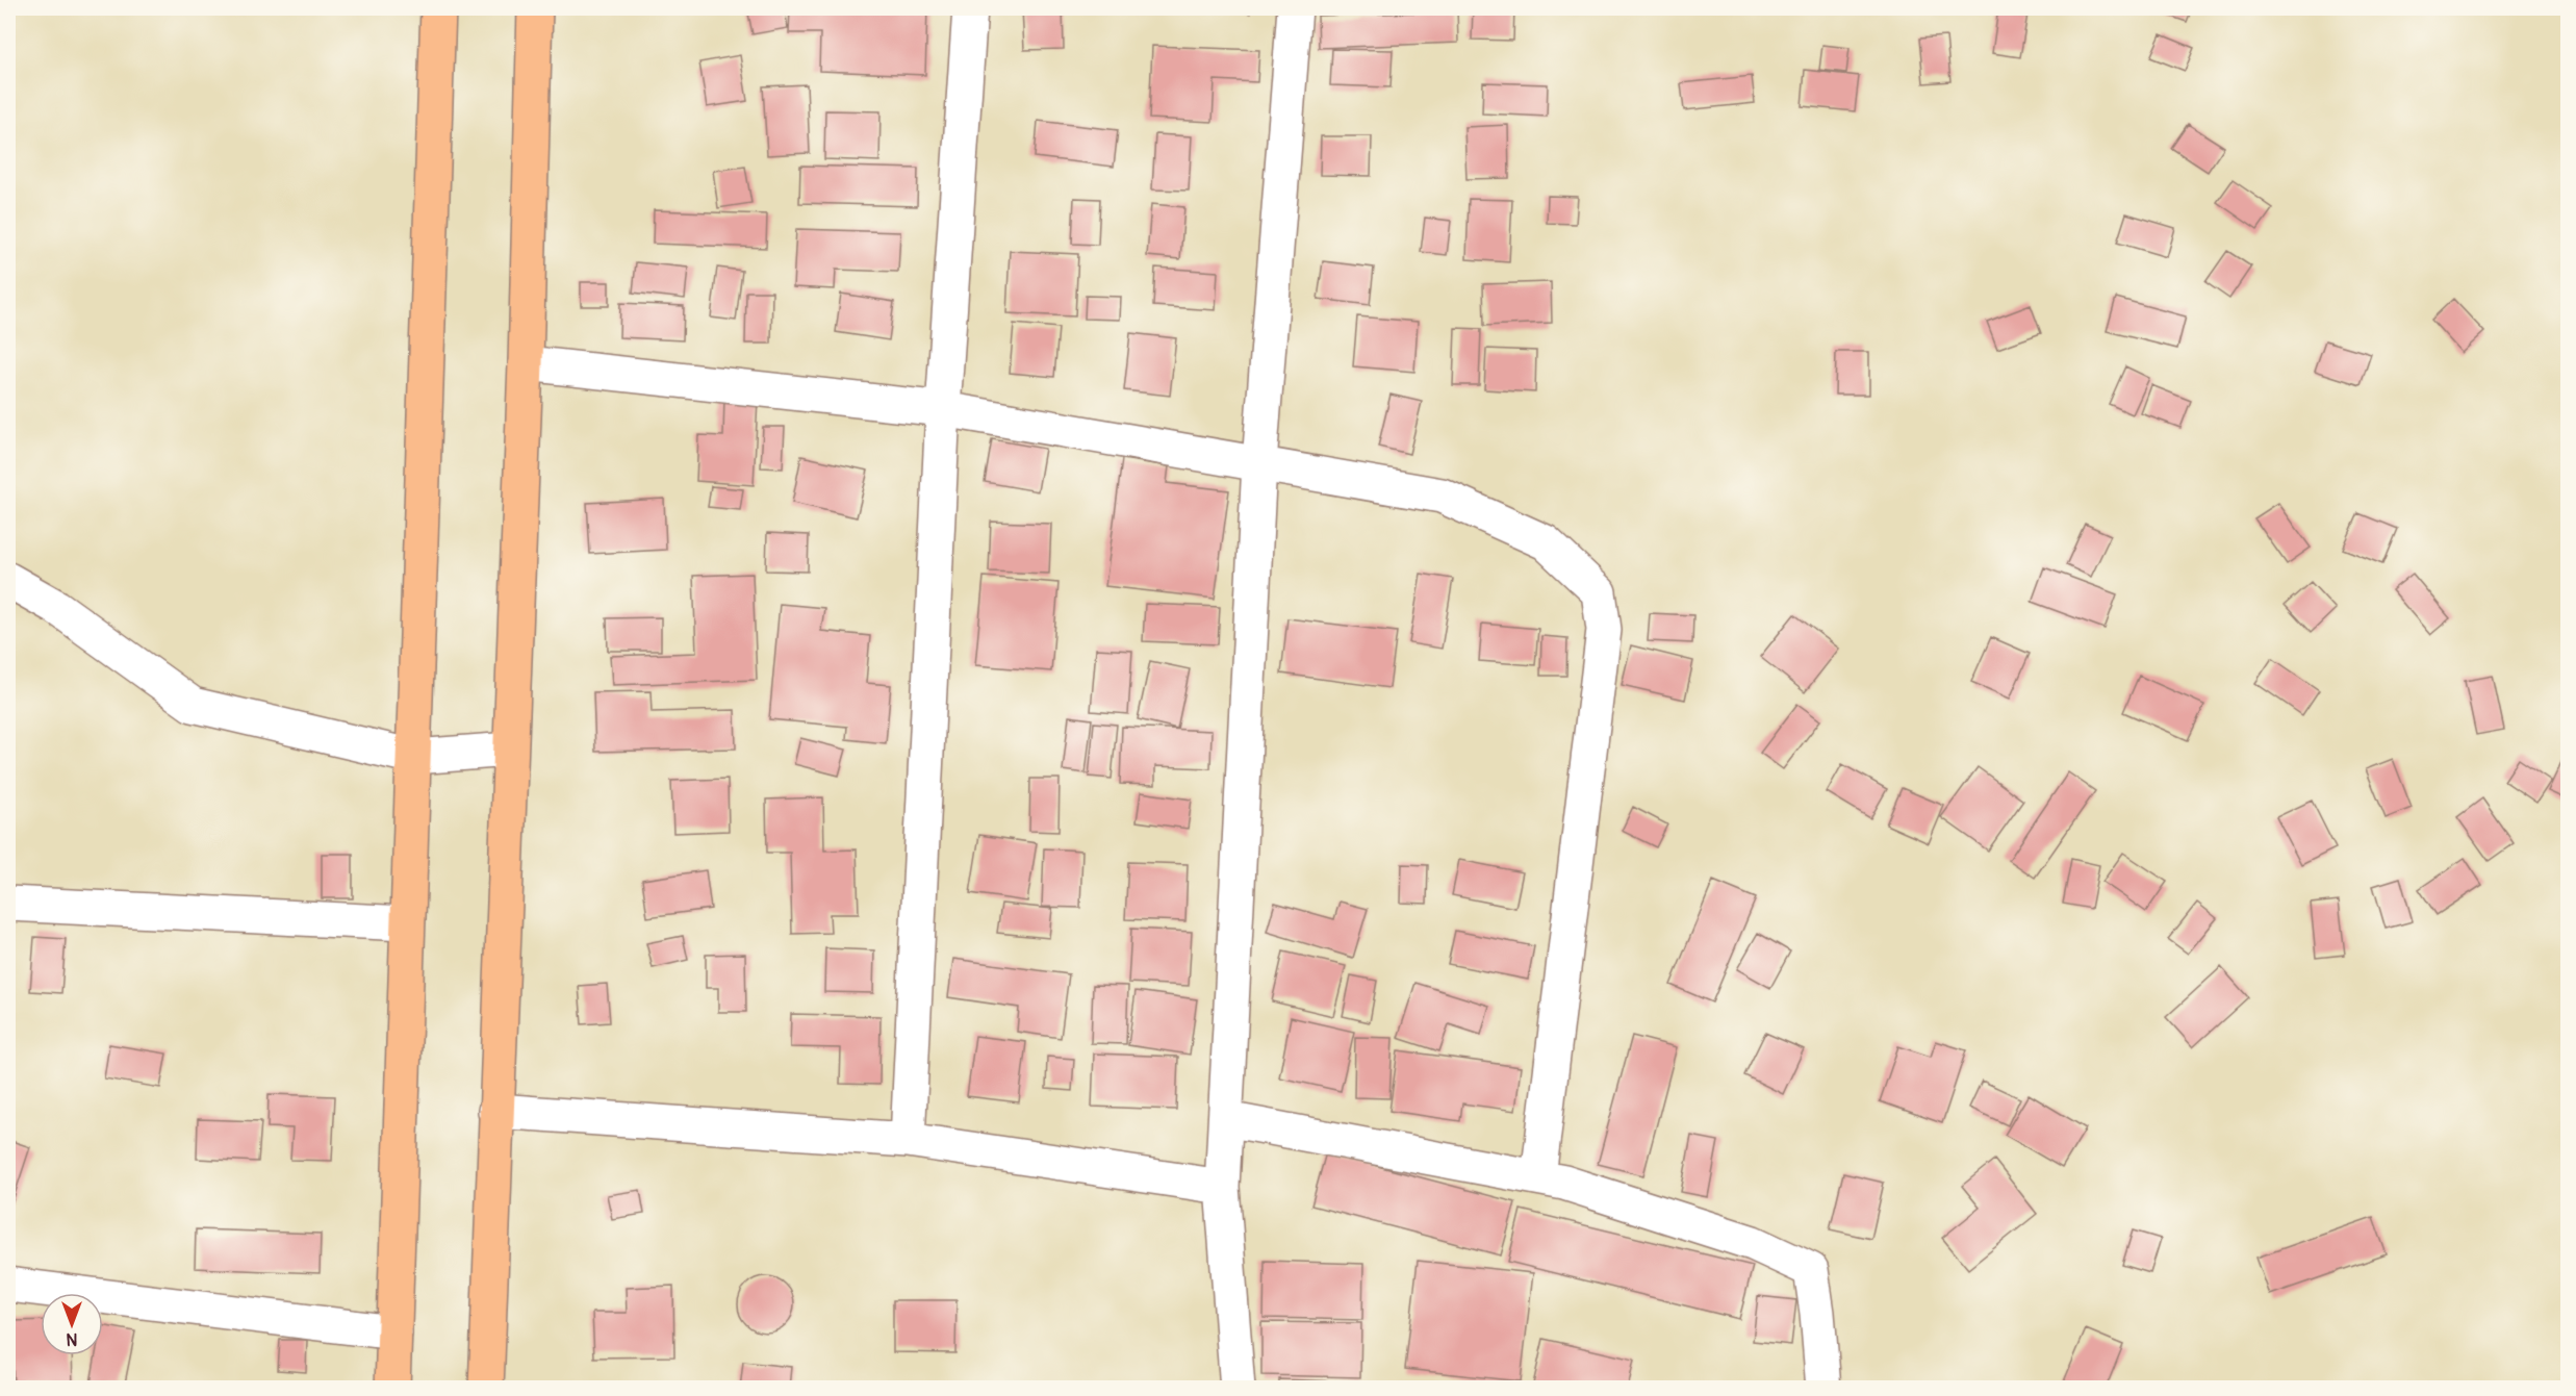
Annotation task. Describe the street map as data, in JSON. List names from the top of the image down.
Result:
{
  "north": "bottom"
}
